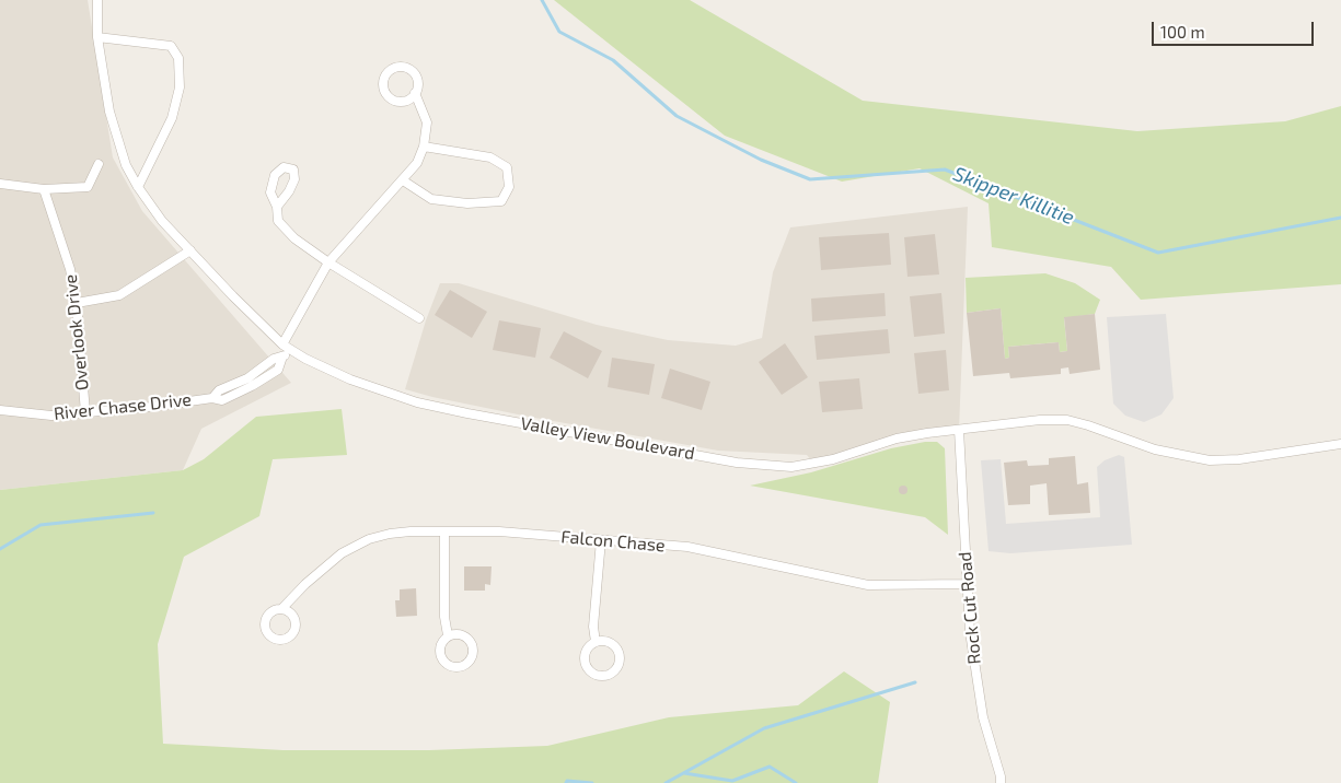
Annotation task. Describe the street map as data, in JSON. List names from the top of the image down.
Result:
{
  "streets": {
    "street": [
      "Overlook Drive",
      "River Chase Drive",
      "Valley View Boulevard",
      "Falcon Chase",
      "Rock Cut Road"
    ]
  },
  "crossings": [
    ["Overlook Drive", "River Chase Drive"],
    ["River Chase Drive", "Valley View Boulevard"],
    ["Valley View Boulevard", "Rock Cut Road"],
    ["Falcon Chase", "Rock Cut Road"]
  ],
  "water": ["Skipper Killitie"],
  "scale_bar": "100 m"
}
